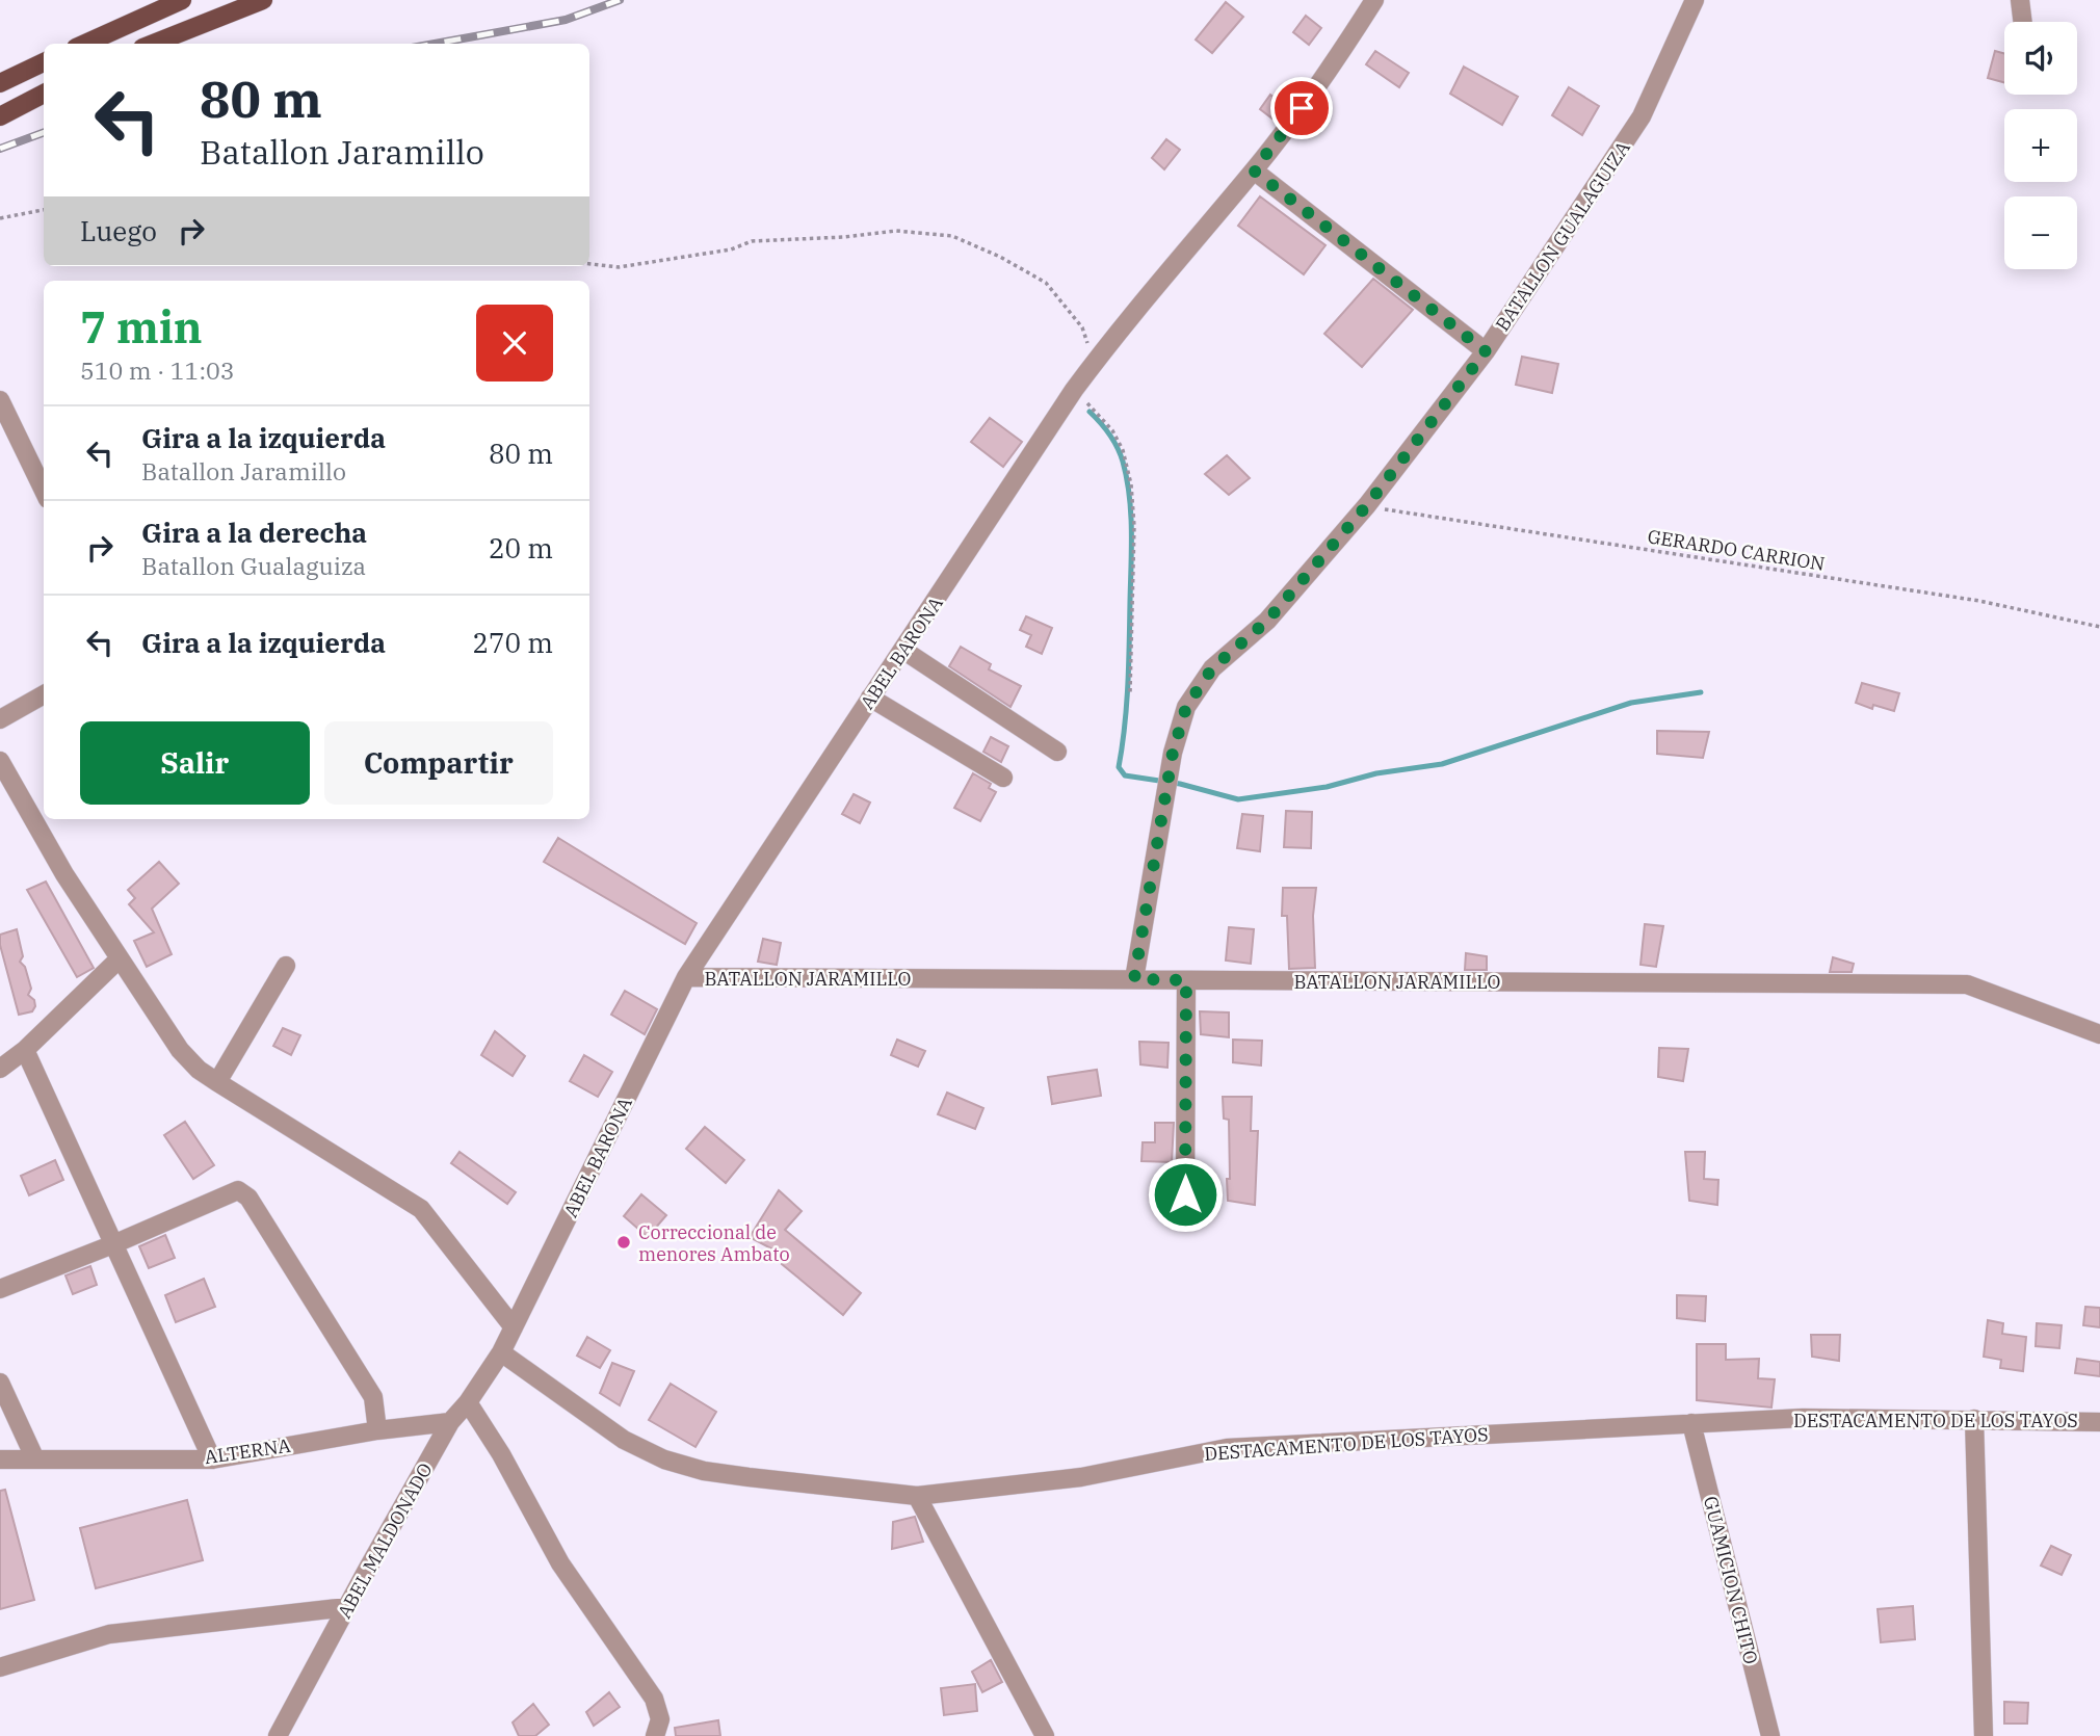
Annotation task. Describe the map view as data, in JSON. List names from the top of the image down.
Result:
{
  "streets": {
    "street": [
      "BATALLON GUALAGUIZA",
      "ABEL BARONA",
      "BATALLON JARAMILLO",
      "DESTACAMENTO DE LOS TAYOS",
      "ALTERNA",
      "ABEL MALDONADO",
      "GUAMICION CHITO"
    ],
    "path": ["GERARDO CARRION"]
  },
  "crossings": [
    ["BATALLON GUALAGUIZA", "GERARDO CARRION"],
    ["BATALLON GUALAGUIZA", "BATALLON JARAMILLO"],
    ["ABEL BARONA", "BATALLON JARAMILLO"],
    ["ABEL BARONA", "DESTACAMENTO DE LOS TAYOS"],
    ["ABEL BARONA", "ABEL MALDONADO"],
    ["DESTACAMENTO DE LOS TAYOS", "ABEL MALDONADO"],
    ["DESTACAMENTO DE LOS TAYOS", "GUAMICION CHITO"],
    ["ALTERNA", "ABEL MALDONADO"]
  ],
  "places": ["Correccional de menores Ambato"],
  "page": {
    "map_buttons": ["+", "−"],
    "turn": ["80 m", "Batallon Jaramillo"],
    "then": "Luego",
    "heading": ["7 min", "510 m · 11:03"],
    "list": [
      {
        "name": "Gira a la izquierda",
        "note": "Batallon Jaramillo",
        "value": "80 m"
      },
      {
        "name": "Gira a la derecha",
        "note": "Batallon Gualaguiza",
        "value": "20 m"
      },
      {
        "name": "Gira a la izquierda",
        "value": "270 m"
      }
    ],
    "buttons": ["Salir", "Compartir"]
  }
}
